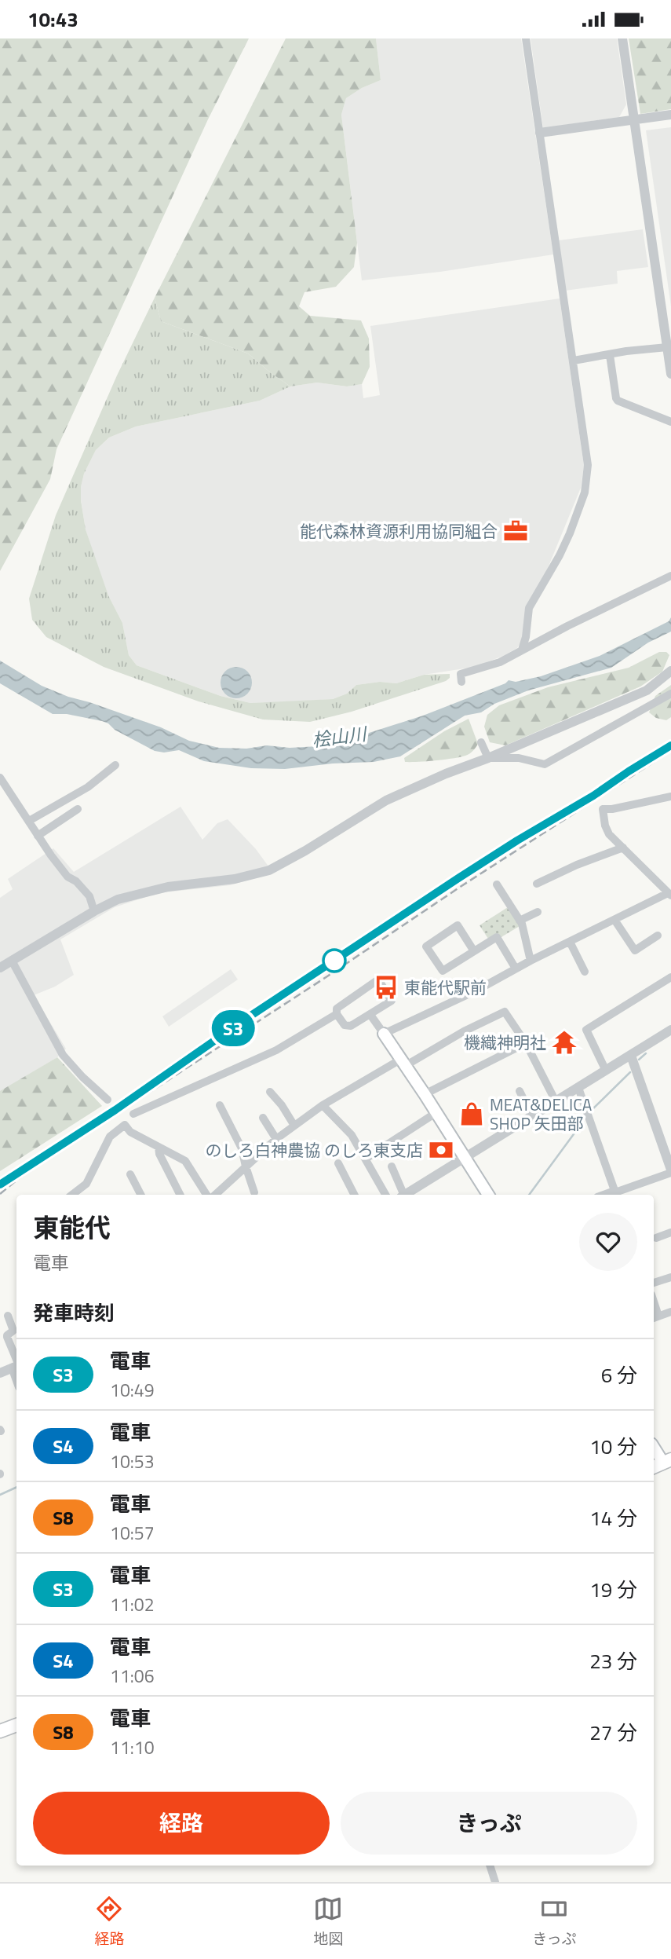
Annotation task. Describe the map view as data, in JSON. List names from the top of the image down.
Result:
{
  "water": ["桧山川"],
  "places": {
    "office": ["能代森林資源利用協同組合"],
    "bus stop": ["東能代駅前"],
    "temple": ["機織神明社"],
    "shop": ["MEAT&DELICA SHOP 矢田部"],
    "bank": ["のしろ白神農協 のしろ東支店"]
  },
  "page": {
    "status": "10:43",
    "on_map": "S3",
    "heading": [
      ["東能代", "電車"],
      "発車時刻"
    ],
    "list": [
      {
        "mark": "S3",
        "name": "電車",
        "note": "10:49",
        "value": "6 分"
      },
      {
        "mark": "S4",
        "name": "電車",
        "note": "10:53",
        "value": "10 分"
      },
      {
        "mark": "S8",
        "name": "電車",
        "note": "10:57",
        "value": "14 分"
      },
      {
        "mark": "S3",
        "name": "電車",
        "note": "11:02",
        "value": "19 分"
      },
      {
        "mark": "S4",
        "name": "電車",
        "note": "11:06",
        "value": "23 分"
      },
      {
        "mark": "S8",
        "name": "電車",
        "note": "11:10",
        "value": "27 分"
      }
    ],
    "buttons": ["経路", "きっぷ"],
    "tabs": ["経路", "地図", "きっぷ"]
  }
}
